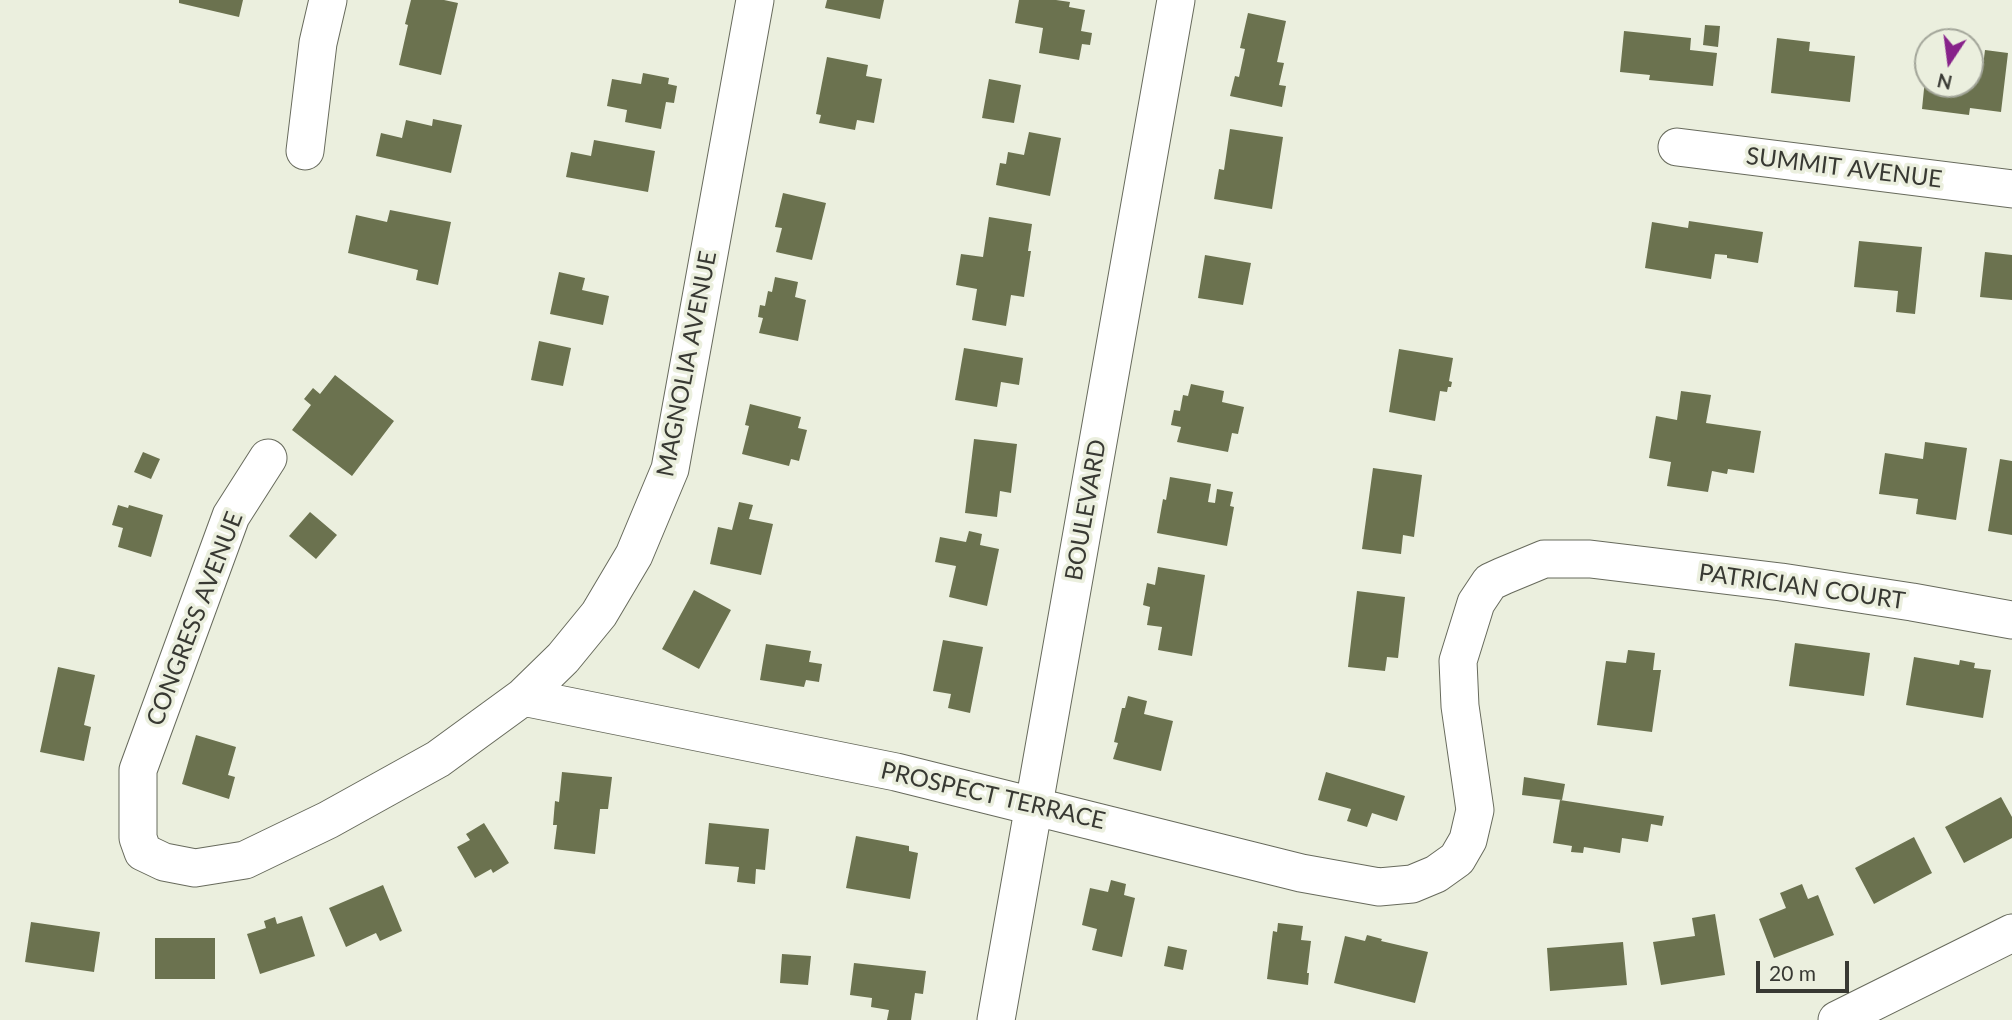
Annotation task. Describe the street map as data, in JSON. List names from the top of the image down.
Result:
{
  "streets": {
    "street": [
      "SUMMIT AVENUE",
      "MAGNOLIA AVENUE",
      "BOULEVARD",
      "PATRICIAN COURT",
      "CONGRESS AVENUE",
      "PROSPECT TERRACE"
    ]
  },
  "crossings": [
    ["MAGNOLIA AVENUE", "CONGRESS AVENUE"],
    ["MAGNOLIA AVENUE", "PROSPECT TERRACE"],
    ["BOULEVARD", "PROSPECT TERRACE"],
    ["PATRICIAN COURT", "PROSPECT TERRACE"]
  ],
  "scale_bar": "20 m",
  "north": "bottom"
}
